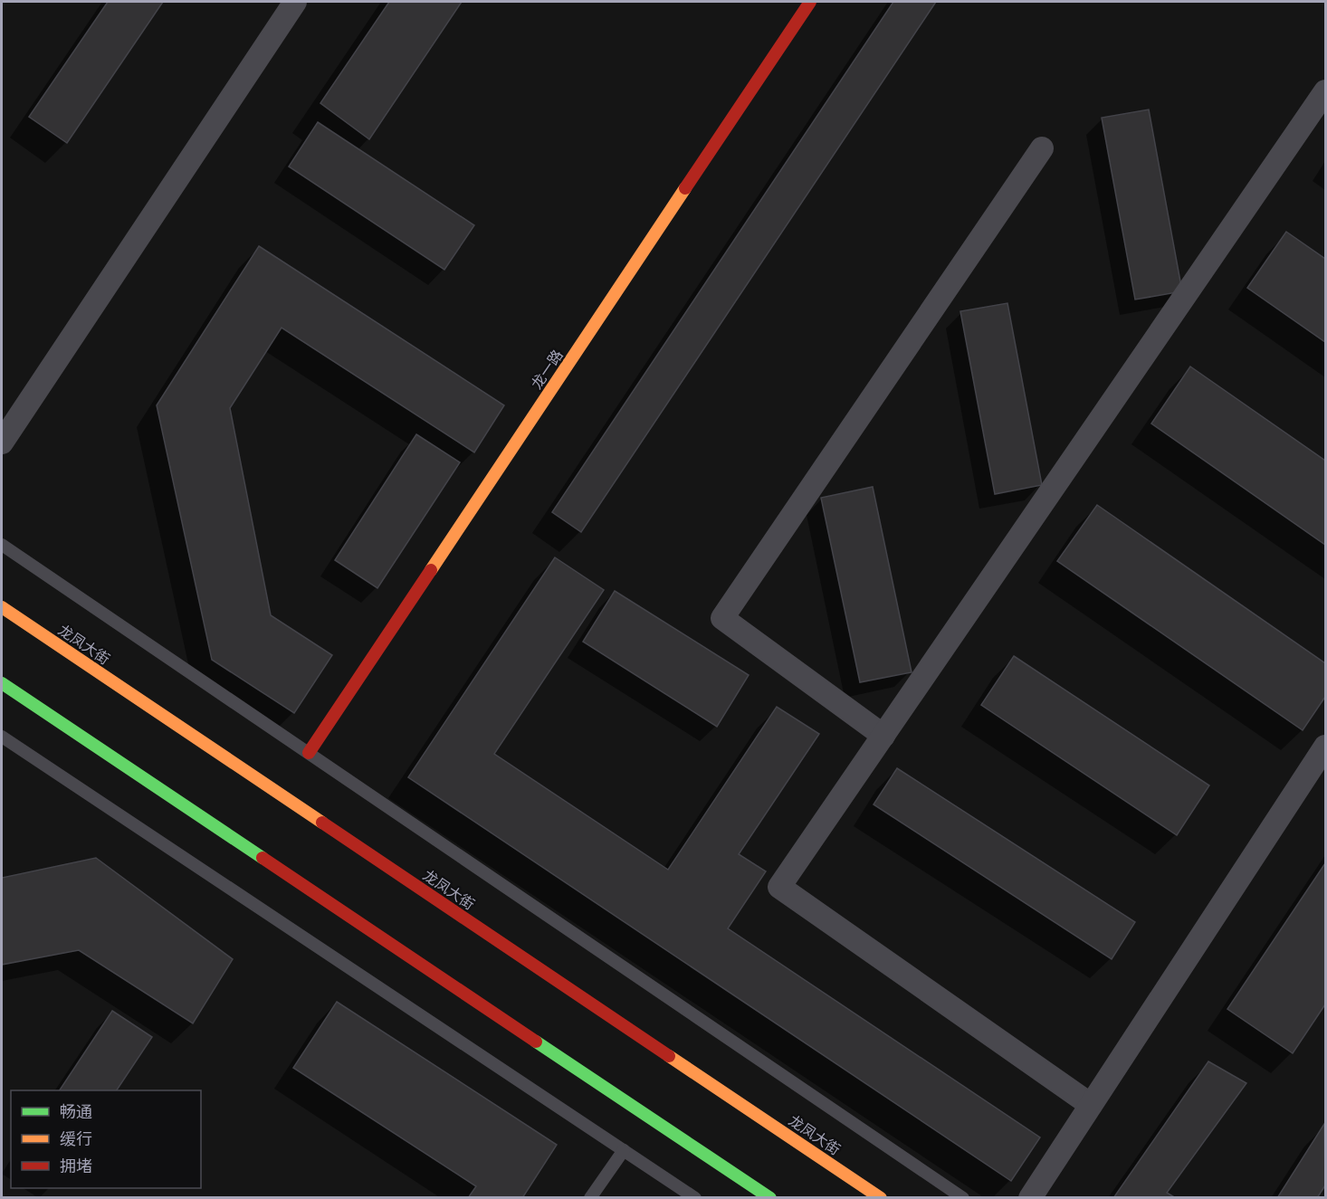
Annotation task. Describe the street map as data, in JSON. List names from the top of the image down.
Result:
{
  "streets": {
    "main road": ["龙一路", "龙凤大街"]
  },
  "legend": ["畅通", "缓行", "拥堵"]
}
